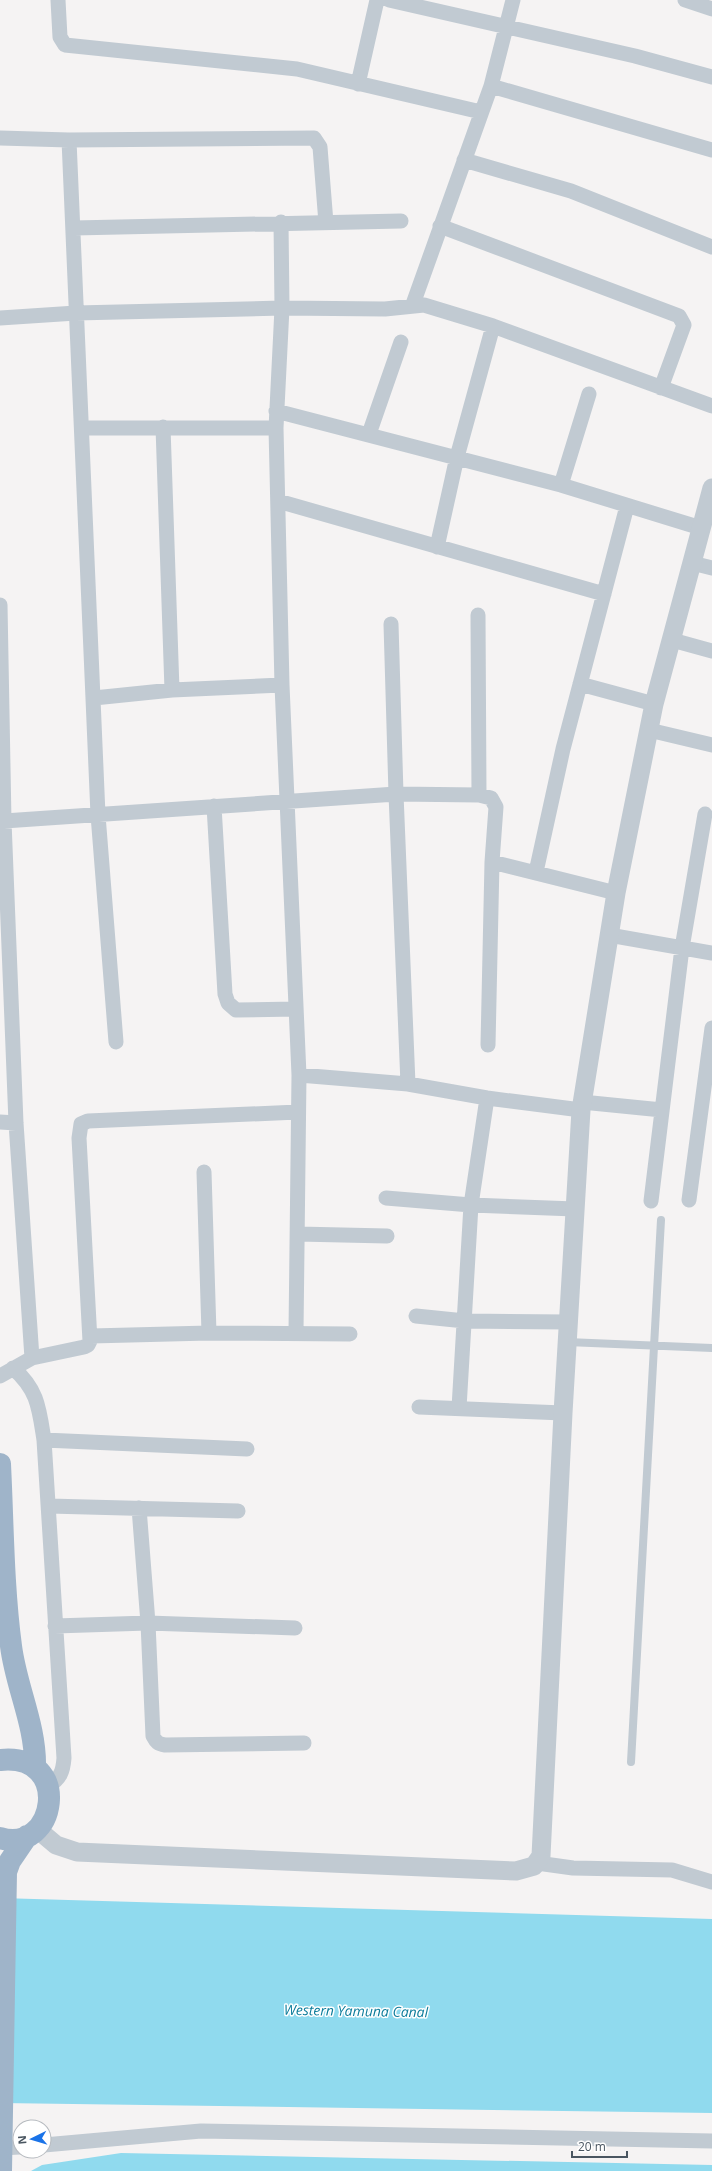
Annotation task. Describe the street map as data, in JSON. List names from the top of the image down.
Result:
{
  "water": ["Western Yamuna Canal"],
  "scale_bar": "20 m",
  "north": "left"
}
